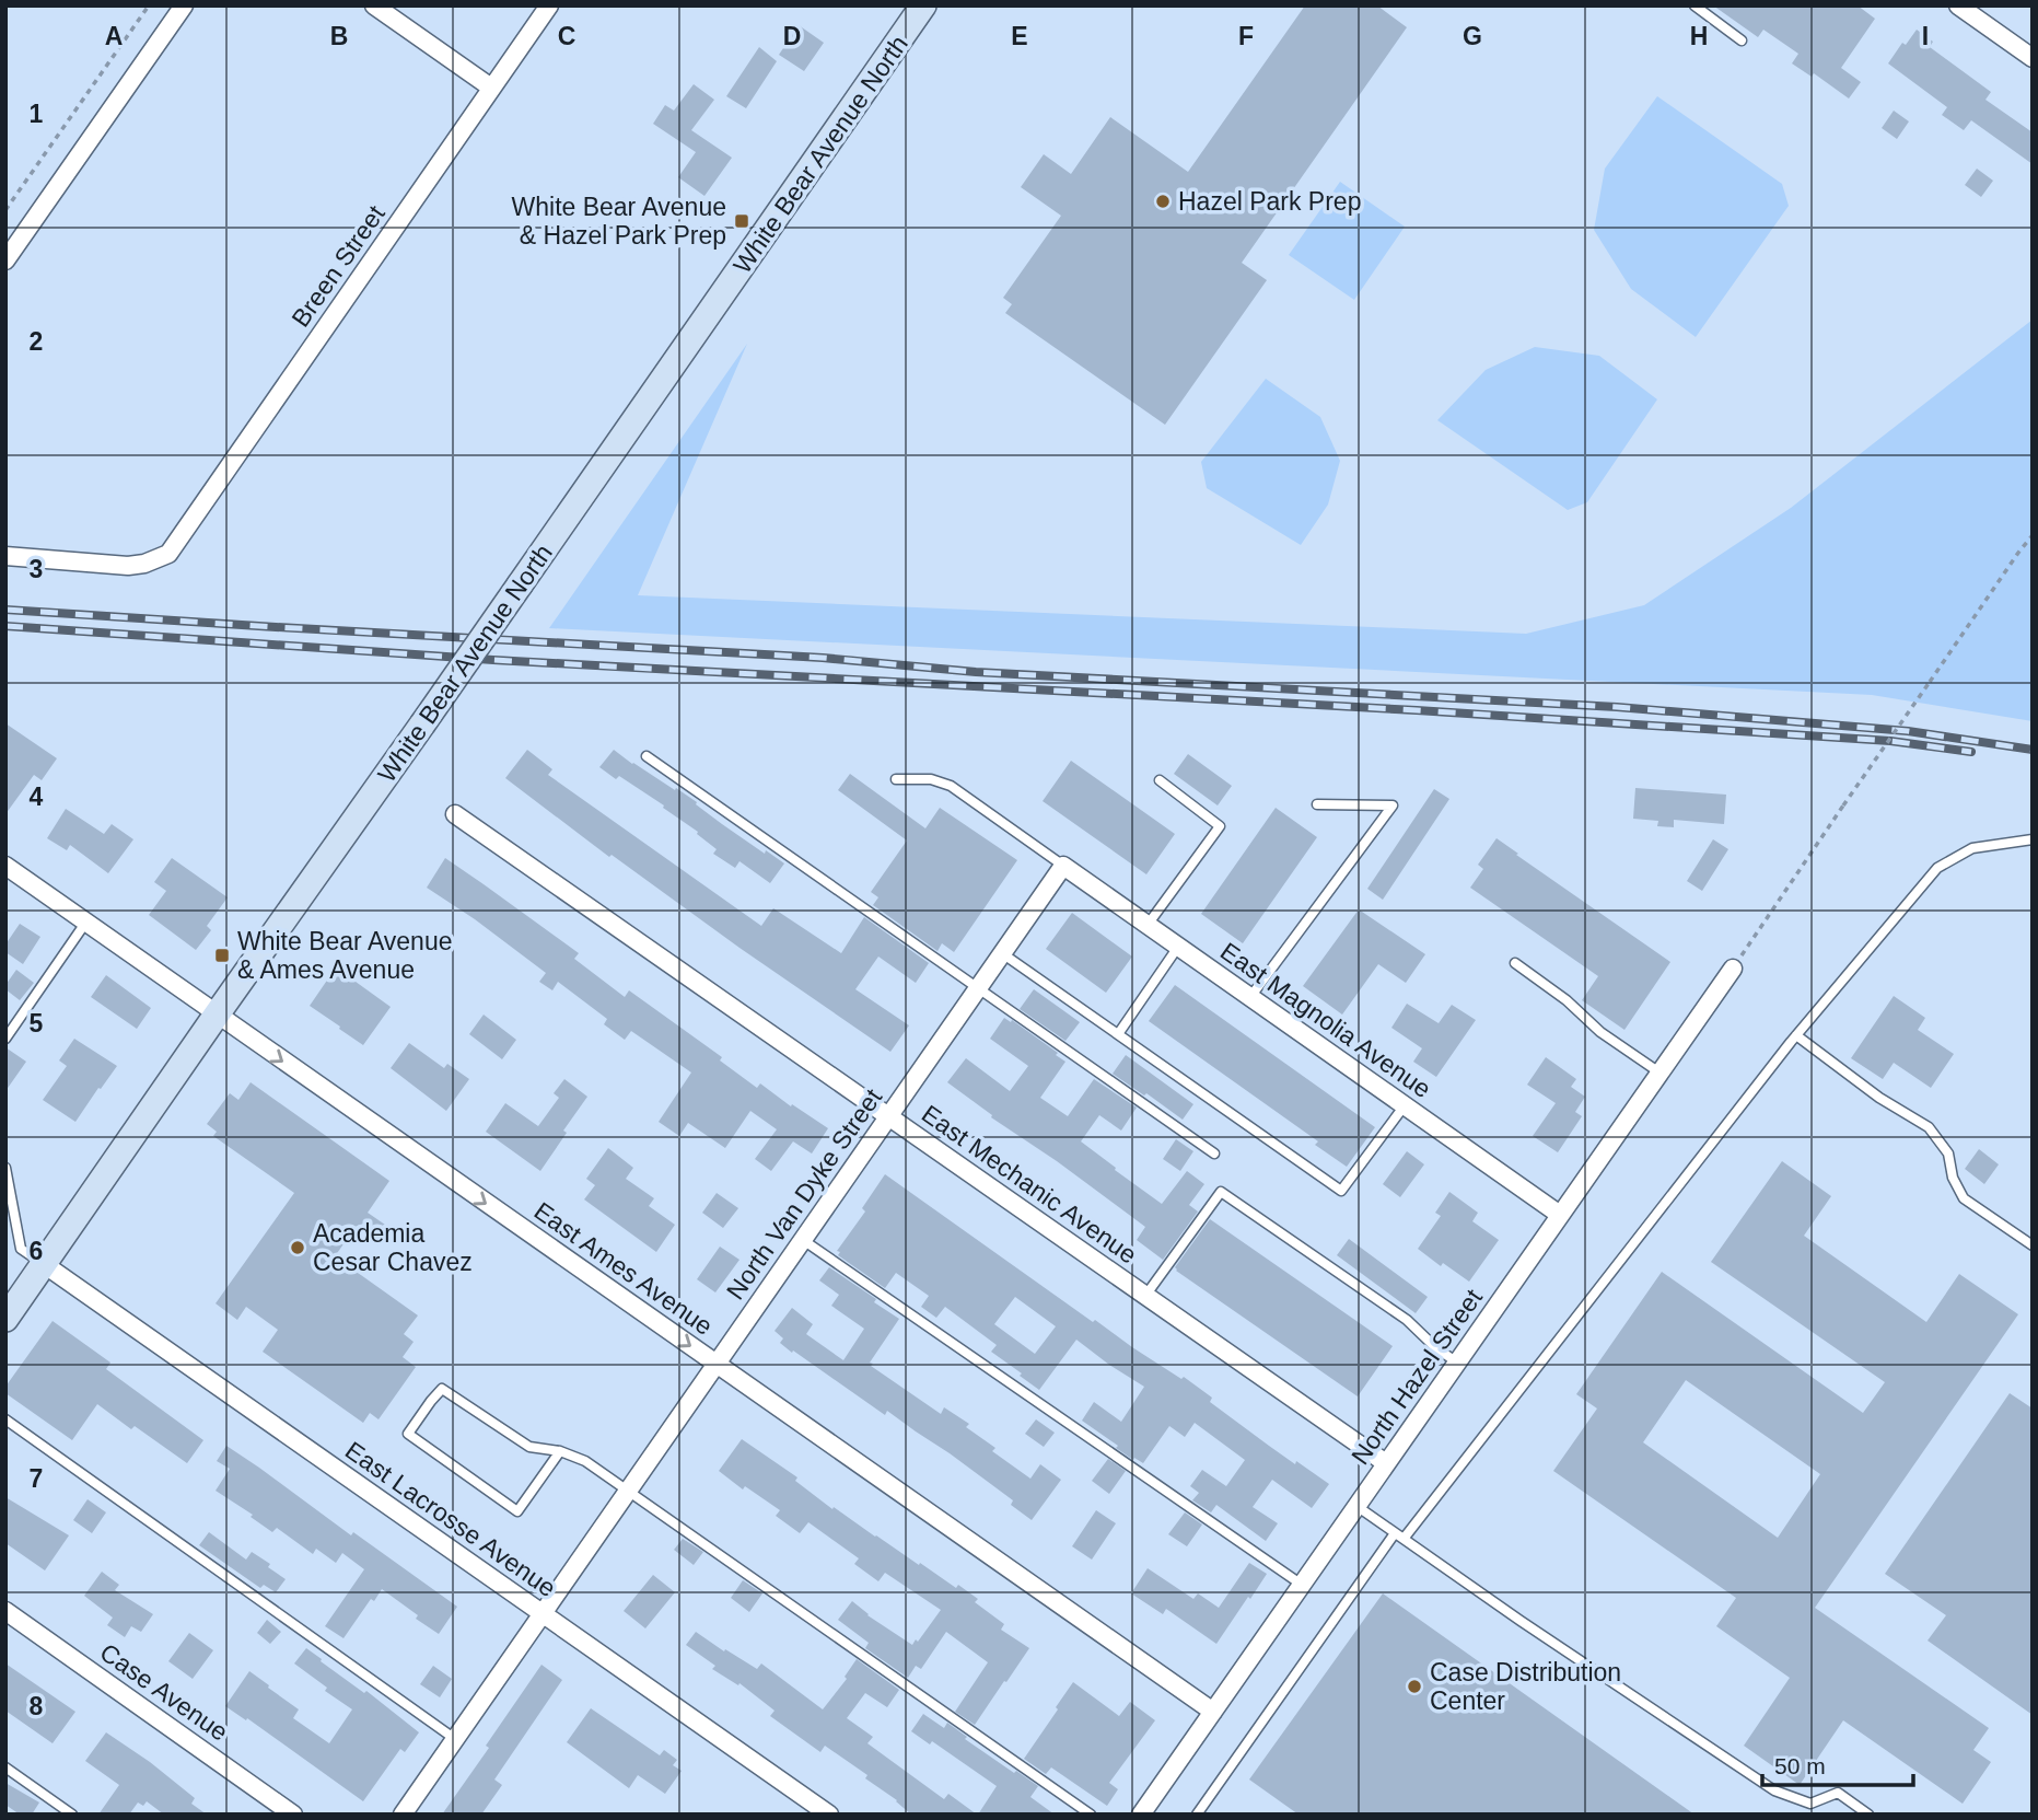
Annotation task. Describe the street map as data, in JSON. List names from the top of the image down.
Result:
{
  "streets": {
    "main road": ["White Bear Avenue North"],
    "street": [
      "Breen Street",
      "East Magnolia Avenue",
      "East Mechanic Avenue",
      "North Van Dyke Street",
      "East Ames Avenue",
      "North Hazel Street",
      "East Lacrosse Avenue",
      "Case Avenue"
    ]
  },
  "crossings": [
    ["White Bear Avenue North", "East Ames Avenue"],
    ["White Bear Avenue North", "East Lacrosse Avenue"],
    ["East Magnolia Avenue", "North Van Dyke Street"],
    ["East Magnolia Avenue", "North Hazel Street"],
    ["East Mechanic Avenue", "North Van Dyke Street"],
    ["East Mechanic Avenue", "North Hazel Street"],
    ["North Van Dyke Street", "East Ames Avenue"],
    ["North Van Dyke Street", "East Lacrosse Avenue"],
    ["East Ames Avenue", "North Hazel Street"]
  ],
  "one_way": ["East Ames Avenue"],
  "places": {
    "other": ["Hazel Park Prep", "Academia Cesar Chavez", "Case Distribution Center"],
    "transit": ["White Bear Avenue & Hazel Park Prep", "White Bear Avenue & Ames Avenue"]
  },
  "scale_bar": "50 m",
  "grid": {
    "columns": [
      "A",
      "B",
      "C",
      "D",
      "E",
      "F",
      "G",
      "H",
      "I"
    ],
    "rows": [
      "1",
      "2",
      "3",
      "4",
      "5",
      "6",
      "7",
      "8"
    ]
  }
}
